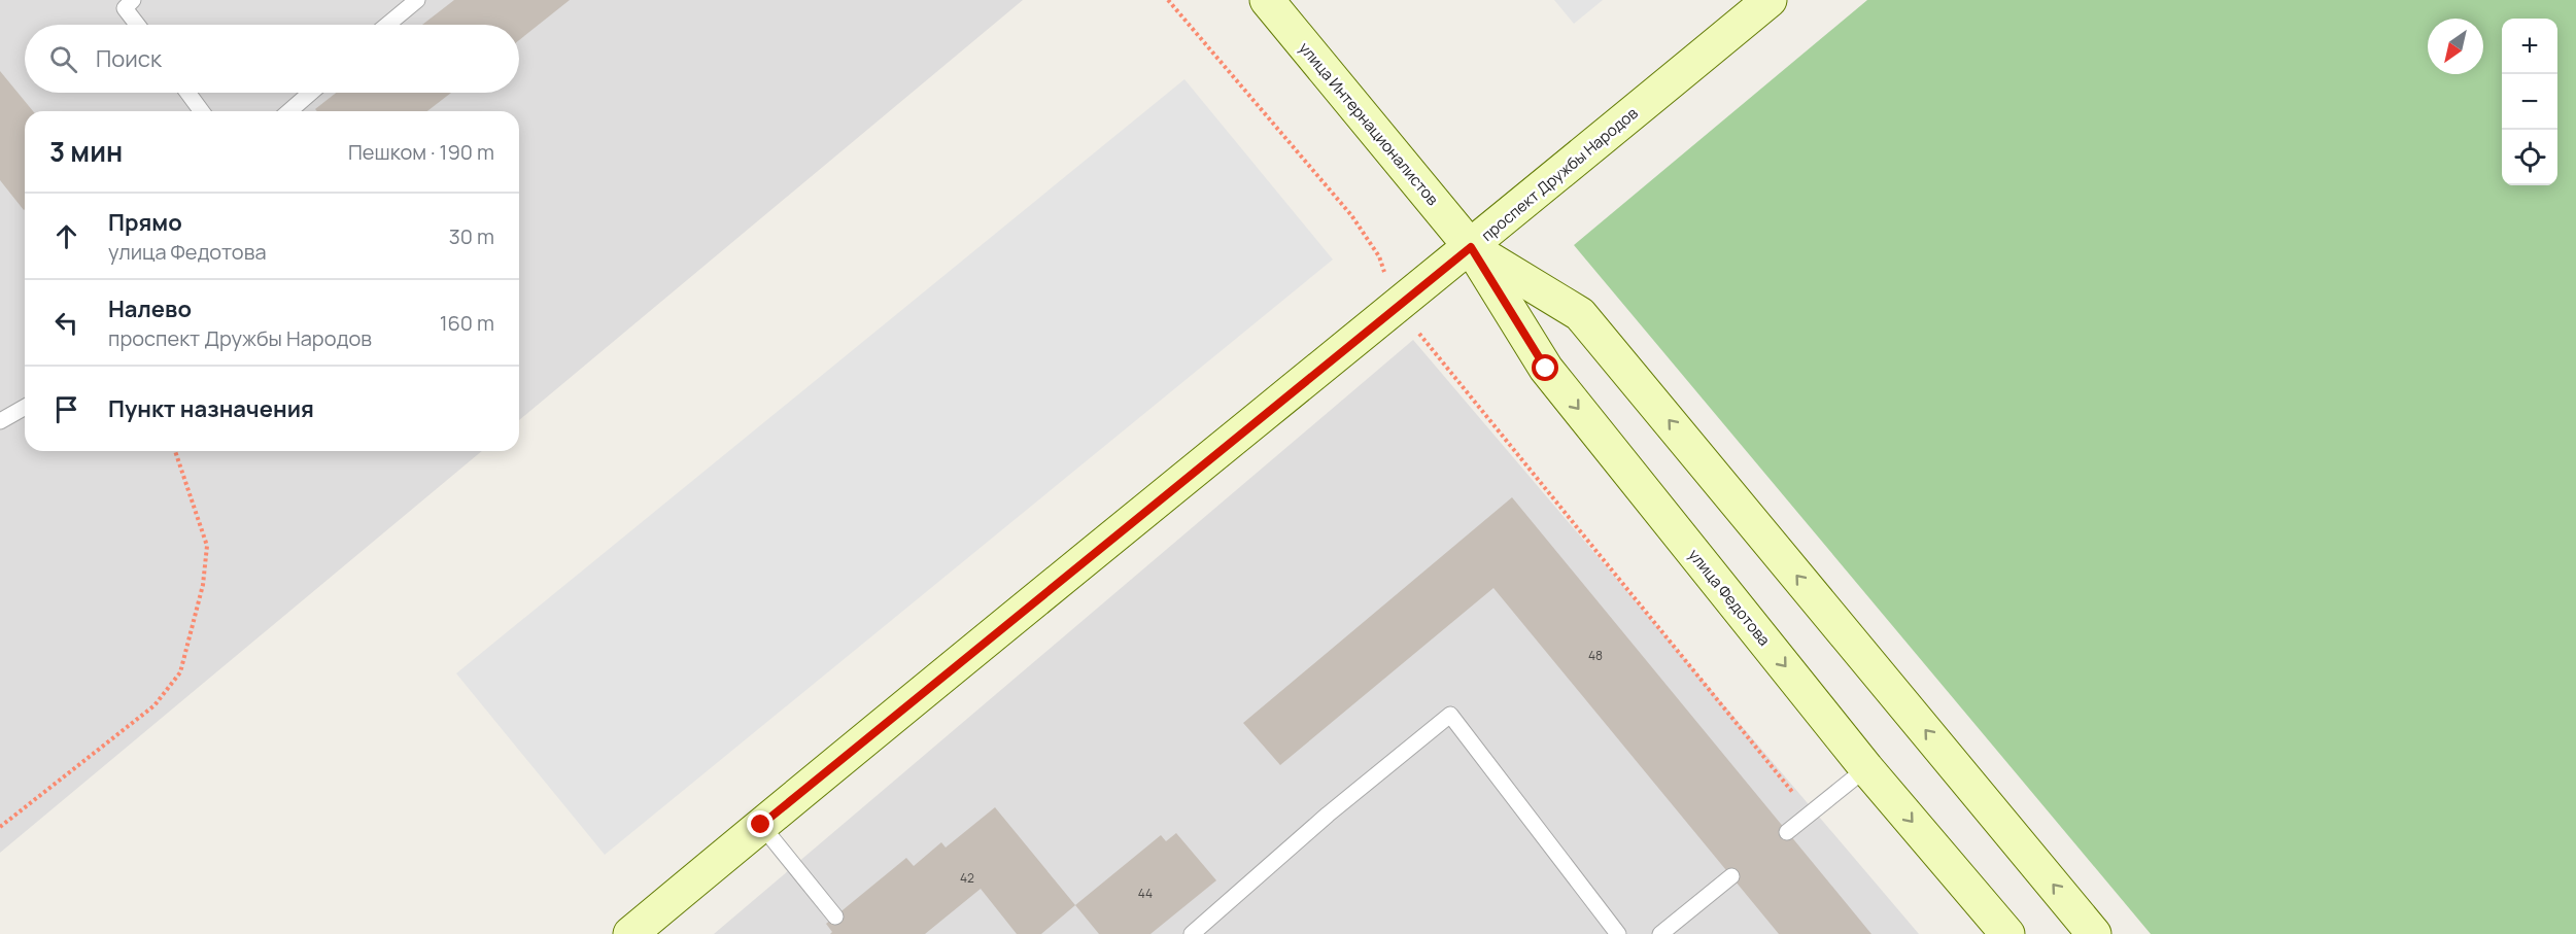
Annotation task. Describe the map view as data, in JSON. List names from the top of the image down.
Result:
{
  "streets": {
    "street": ["улица Интернационалистов", "проспект Дружбы Народов", "улица Федотова"]
  },
  "crossings": [
    ["улица Интернационалистов", "проспект Дружбы Народов"],
    ["улица Интернационалистов", "улица Федотова"],
    ["проспект Дружбы Народов", "улица Федотова"]
  ],
  "house_numbers": ["48", "42", "44"],
  "north": "bottom left",
  "page": {
    "map_buttons": ["+", "−"],
    "search": "Поиск",
    "heading": ["3 мин", "Пешком · 190 m"],
    "list": [
      ["Прямо", "улица Федотова", "30 m"],
      ["Налево", "проспект Дружбы Народов", "160 m"],
      "Пункт назначения"
    ]
  }
}
